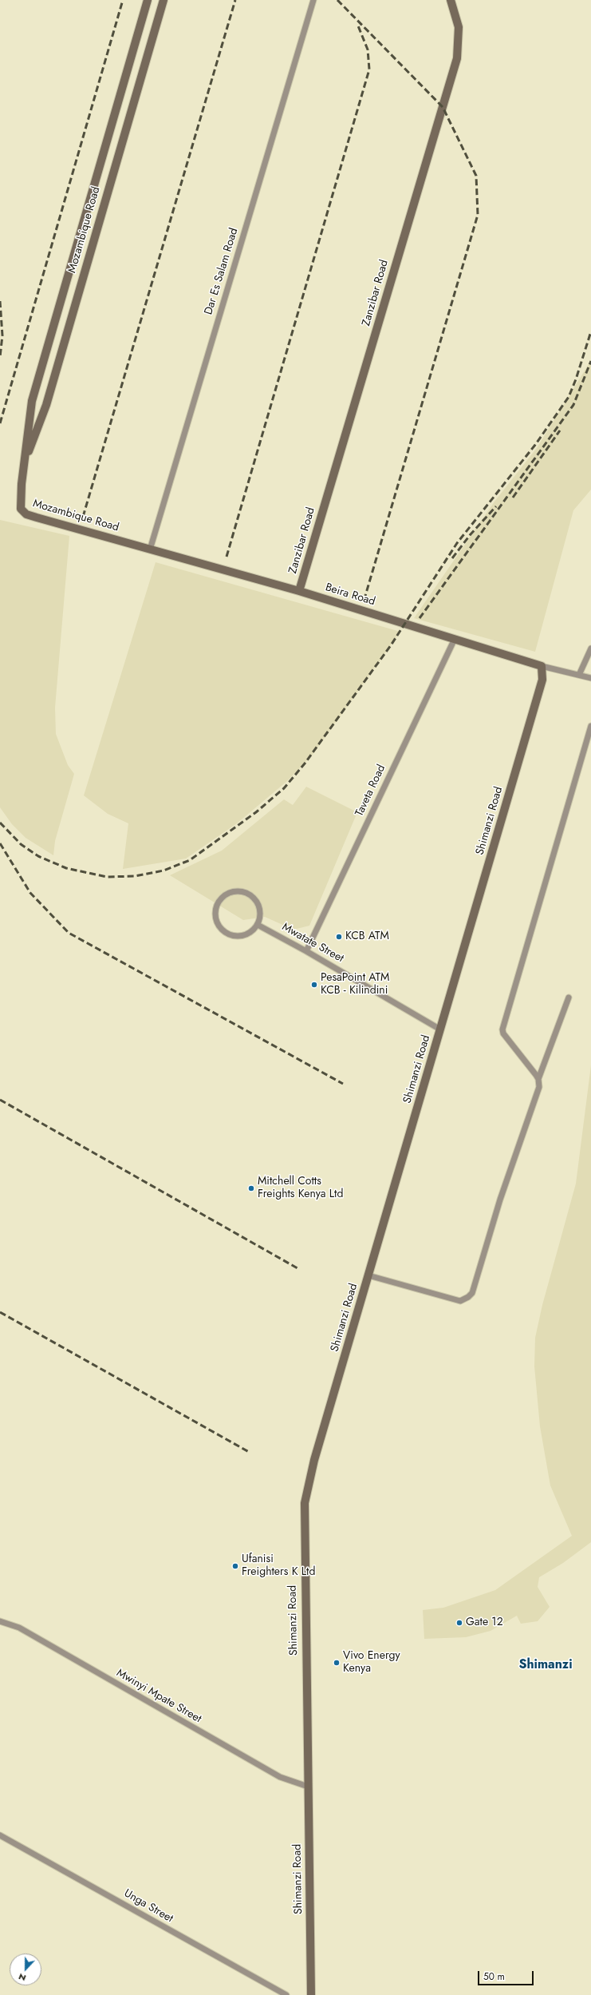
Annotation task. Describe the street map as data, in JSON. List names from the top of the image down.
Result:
{
  "streets": {
    "main road": [
      "Mozambique Road",
      "Zanzibar Road",
      "Beira Road",
      "Shimanzi Road"
    ],
    "street": [
      "Dar Es Salam Road",
      "Taveta Road",
      "Mwatate Street",
      "Mwinyi Mpate Street",
      "Unga Street"
    ]
  },
  "crossings": [
    ["Mozambique Road", "Dar Es Salam Road"],
    ["Mozambique Road", "Beira Road"],
    ["Dar Es Salam Road", "Beira Road"],
    ["Zanzibar Road", "Beira Road"],
    ["Beira Road", "Taveta Road"],
    ["Beira Road", "Shimanzi Road"],
    ["Taveta Road", "Mwatate Street"],
    ["Shimanzi Road", "Mwatate Street"],
    ["Shimanzi Road", "Mwinyi Mpate Street"]
  ],
  "districts": ["Shimanzi"],
  "places": [
    "KCB ATM",
    "PesaPoint ATM KCB - Kilindini",
    "Mitchell Cotts Freights Kenya Ltd",
    "Ufanisi Freighters K Ltd",
    "Gate 12",
    "Vivo Energy Kenya"
  ],
  "scale_bar": "50 m",
  "north": "bottom"
}
